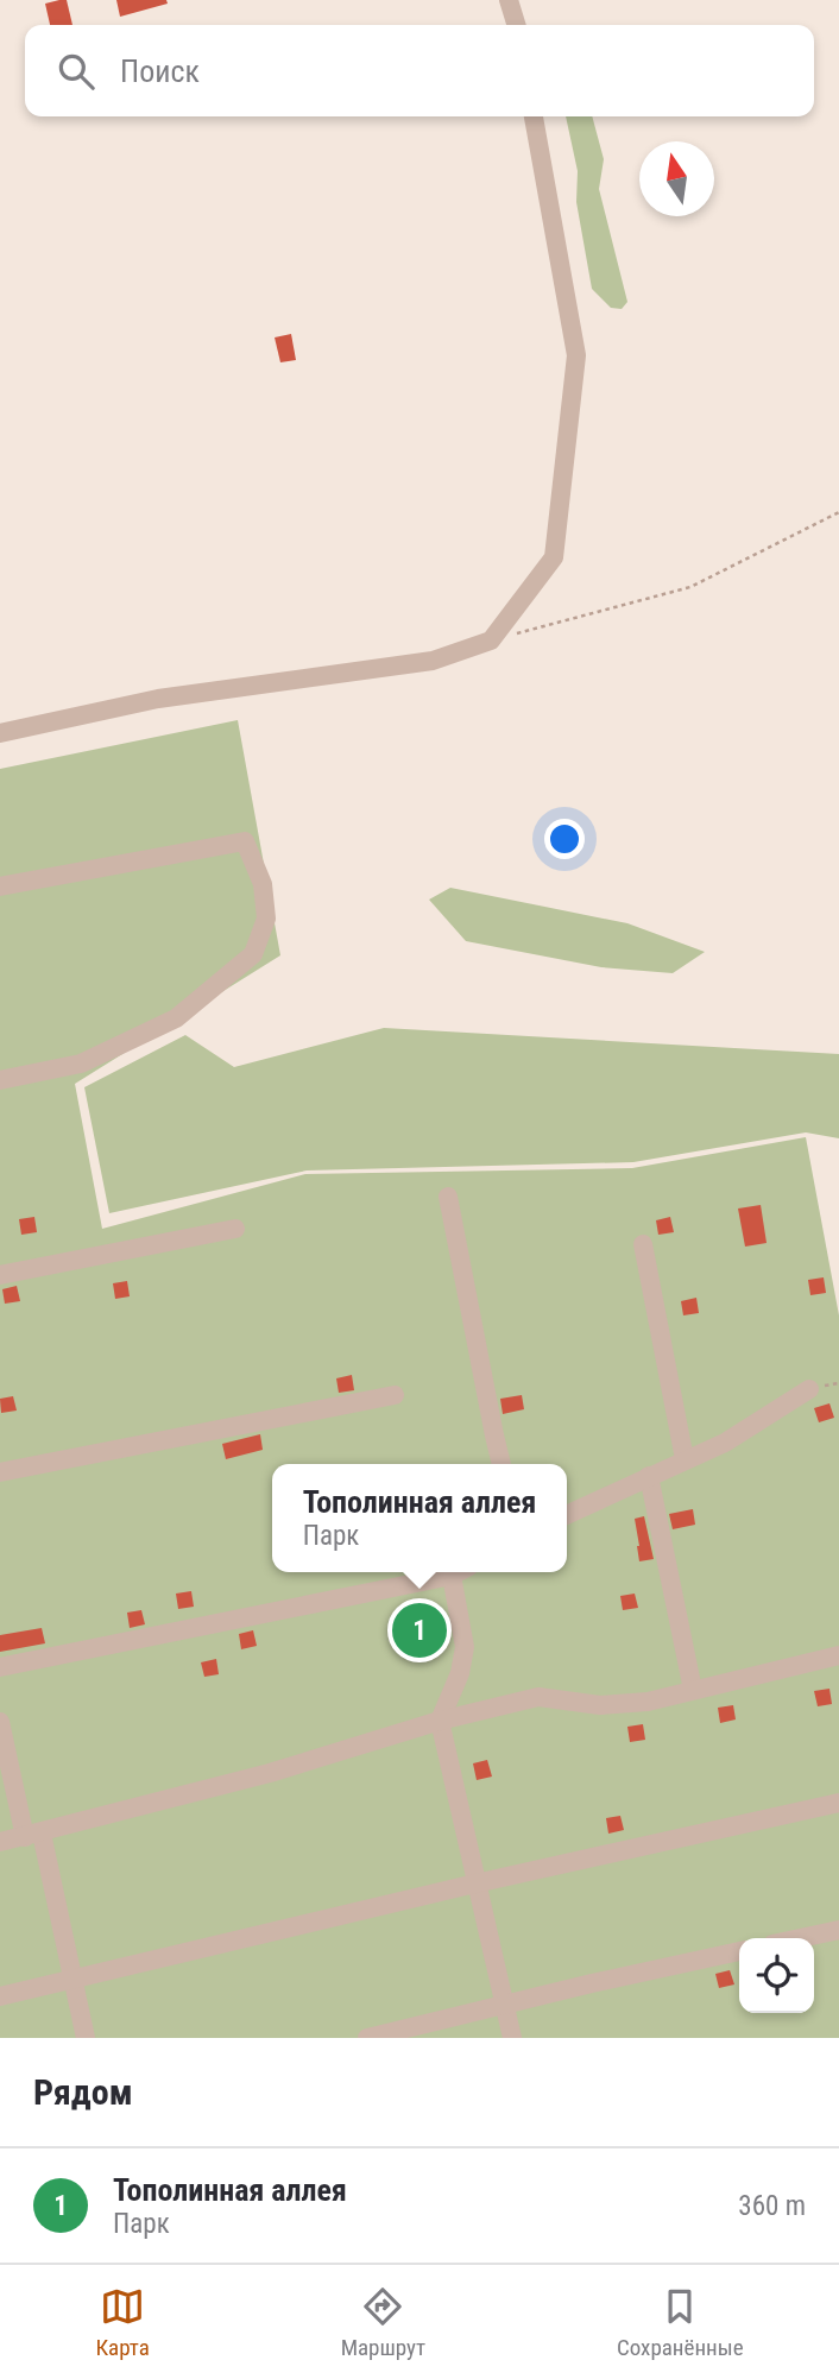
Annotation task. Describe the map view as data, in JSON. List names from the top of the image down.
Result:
{
  "north": "top",
  "page": {
    "search": "Поиск",
    "popup": ["Тополинная аллея", "Парк"],
    "pins": "1",
    "heading": "Рядом",
    "list": [
      {
        "mark": "1",
        "name": "Тополинная аллея",
        "note": "Парк",
        "value": "360 m"
      }
    ],
    "nav": ["Карта", "Маршрут", "Сохранённые"]
  }
}
